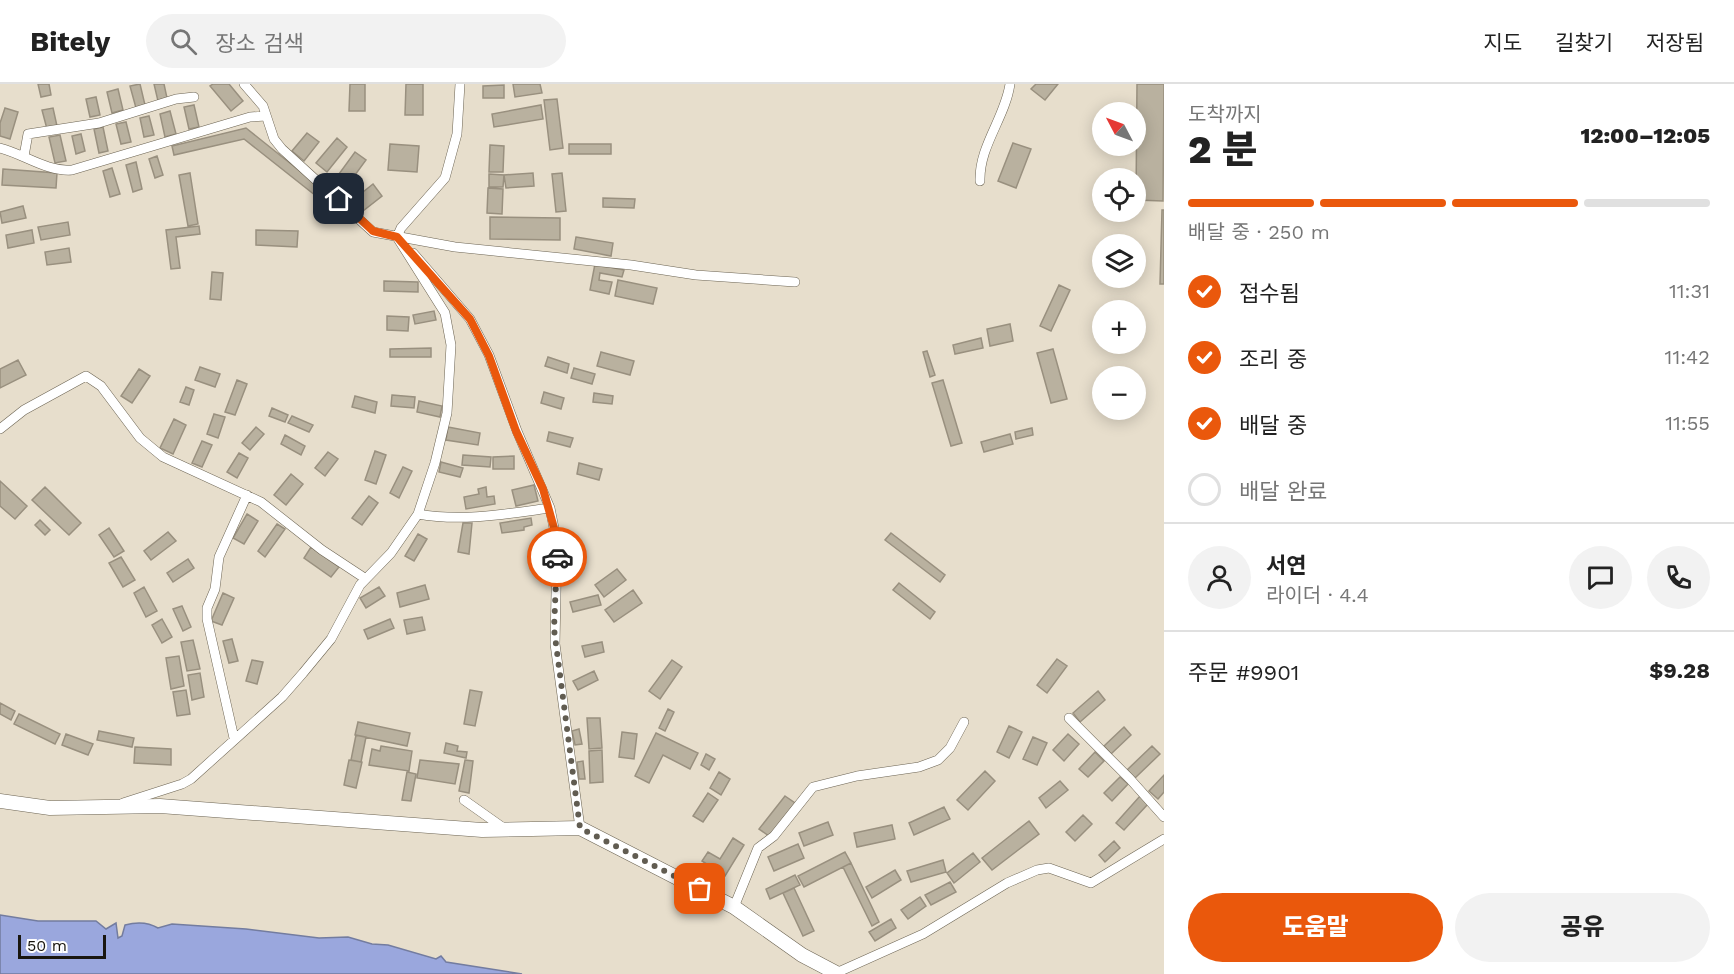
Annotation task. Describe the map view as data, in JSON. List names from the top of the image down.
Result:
{
  "scale_bar": "50 m",
  "north": "top left",
  "page": {
    "header": "Bitely",
    "search": "장소 검색",
    "nav": ["지도", "길찾기", "저장됨"],
    "heading": ["2 분", "도착까지", "12:00–12:05"],
    "panel": [
      "서연",
      "라이더 · 4.4",
      "주문 #9901",
      "$9.28"
    ],
    "map_buttons": ["+", "−"],
    "bar": "배달 중 · 250 m",
    "list": [
      ["접수됨", "11:31"],
      ["조리 중", "11:42"],
      ["배달 중", "11:55"],
      "배달 완료"
    ],
    "buttons": ["도움말", "공유"],
    "scale": "50 m"
  }
}
